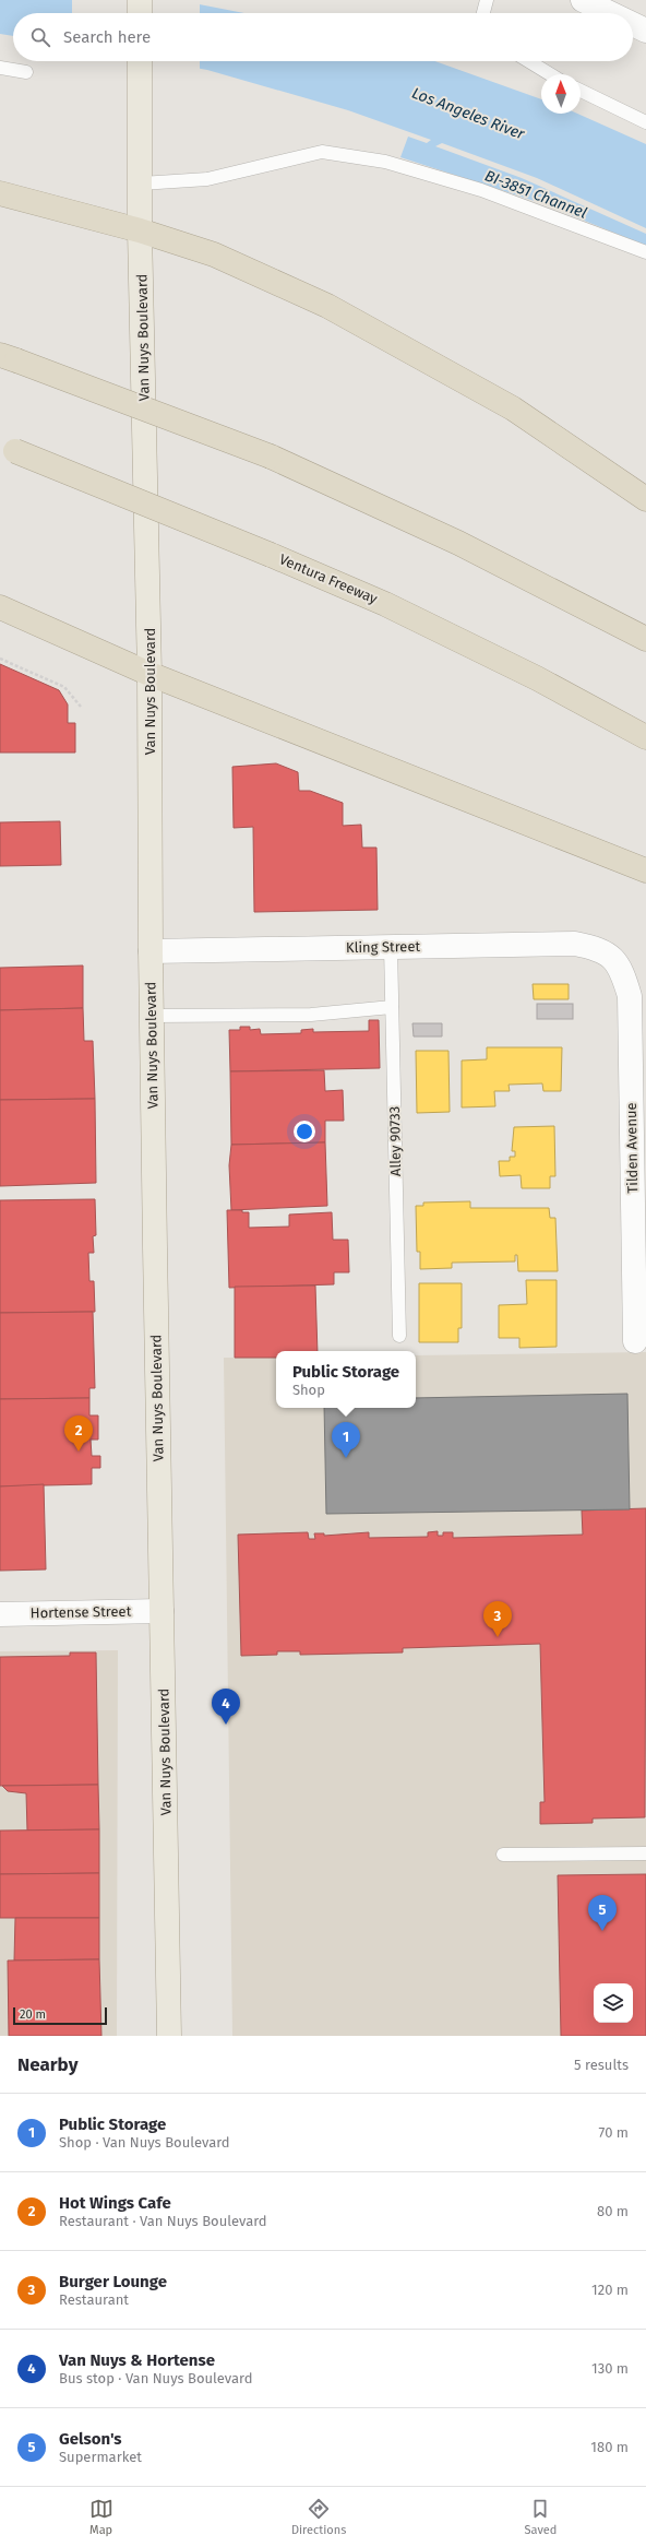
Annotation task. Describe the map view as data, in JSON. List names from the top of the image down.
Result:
{
  "streets": {
    "highway": ["Ventura Freeway"],
    "main road": ["Van Nuys Boulevard"],
    "street": ["Kling Street", "Tilden Avenue", "Hortense Street"],
    "lane": ["Alley 90733"]
  },
  "crossings": [
    ["Van Nuys Boulevard", "Kling Street"],
    ["Van Nuys Boulevard", "Hortense Street"],
    ["Kling Street", "Alley 90733"],
    ["Kling Street", "Tilden Avenue"]
  ],
  "water": ["Los Angeles River", "BI-3851 Channel"],
  "scale_bar": "20 m",
  "north": "top",
  "page": {
    "search": "Search here",
    "popup": ["Public Storage", "Shop"],
    "pins": [
      "2",
      "1",
      "3",
      "4",
      "5"
    ],
    "scale": "20 m",
    "heading": ["Nearby", "5 results"],
    "list": [
      {
        "mark": "1",
        "name": "Public Storage",
        "note": "Shop · Van Nuys Boulevard",
        "value": "70 m"
      },
      {
        "mark": "2",
        "name": "Hot Wings Cafe",
        "note": "Restaurant · Van Nuys Boulevard",
        "value": "80 m"
      },
      {
        "mark": "3",
        "name": "Burger Lounge",
        "note": "Restaurant",
        "value": "120 m"
      },
      {
        "mark": "4",
        "name": "Van Nuys & Hortense",
        "note": "Bus stop · Van Nuys Boulevard",
        "value": "130 m"
      },
      {
        "mark": "5",
        "name": "Gelson's",
        "note": "Supermarket",
        "value": "180 m"
      }
    ],
    "nav": ["Map", "Directions", "Saved"]
  }
}
